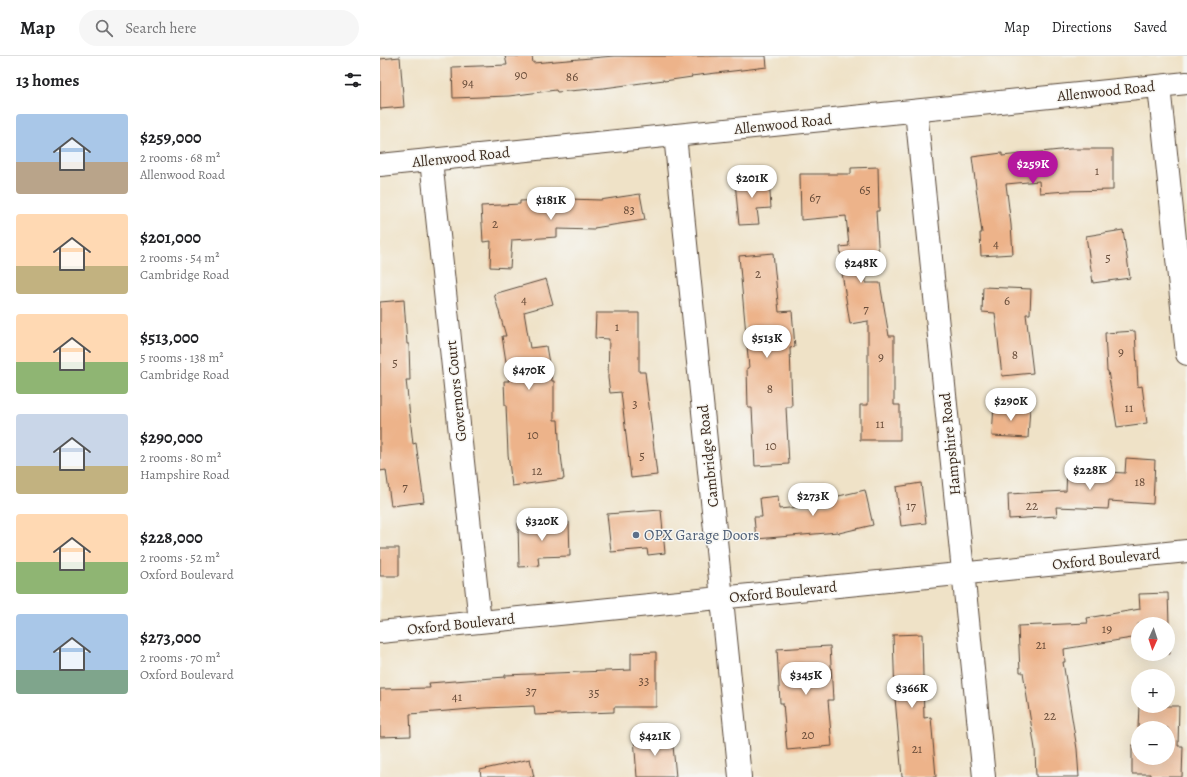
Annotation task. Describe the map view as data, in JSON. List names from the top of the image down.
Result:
{
  "streets": {
    "street": [
      "Allenwood Road",
      "Governors Court",
      "Hampshire Road",
      "Cambridge Road",
      "Oxford Boulevard"
    ]
  },
  "crossings": [
    ["Allenwood Road", "Governors Court"],
    ["Allenwood Road", "Hampshire Road"],
    ["Allenwood Road", "Cambridge Road"],
    ["Governors Court", "Oxford Boulevard"],
    ["Hampshire Road", "Oxford Boulevard"],
    ["Cambridge Road", "Oxford Boulevard"]
  ],
  "places": ["OPX Garage Doors"],
  "house_numbers": [
    "90",
    "86",
    "94",
    "1",
    "65",
    "67",
    "83",
    "2",
    "4",
    "5",
    "2",
    "4",
    "6",
    "7",
    "1",
    "9",
    "8",
    "9",
    "5",
    "8",
    "3",
    "11",
    "11",
    "10",
    "10",
    "5",
    "12",
    "18",
    "7",
    "17",
    "22",
    "19",
    "21",
    "33",
    "37",
    "35",
    "41",
    "22",
    "20",
    "21"
  ],
  "north": "bottom",
  "page": {
    "header": "Map",
    "search": "Search here",
    "nav": ["Map", "Directions", "Saved"],
    "heading": "13 homes",
    "list": [
      {
        "name": "$259,000",
        "note": "2 rooms · 68 m² · Allenwood Road"
      },
      {
        "name": "$201,000",
        "note": "2 rooms · 54 m² · Cambridge Road"
      },
      {
        "name": "$513,000",
        "note": "5 rooms · 138 m² · Cambridge Road"
      },
      {
        "name": "$290,000",
        "note": "2 rooms · 80 m² · Hampshire Road"
      },
      {
        "name": "$228,000",
        "note": "2 rooms · 52 m² · Oxford Boulevard"
      },
      {
        "name": "$273,000",
        "note": "2 rooms · 70 m² · Oxford Boulevard"
      }
    ],
    "price": [
      "$259K",
      "$201K",
      "$181K",
      "$248K",
      "$513K",
      "$470K",
      "$290K",
      "$228K",
      "$273K",
      "$320K",
      "$345K",
      "$366K",
      "$421K"
    ],
    "map_buttons": ["+", "−"]
  }
}
